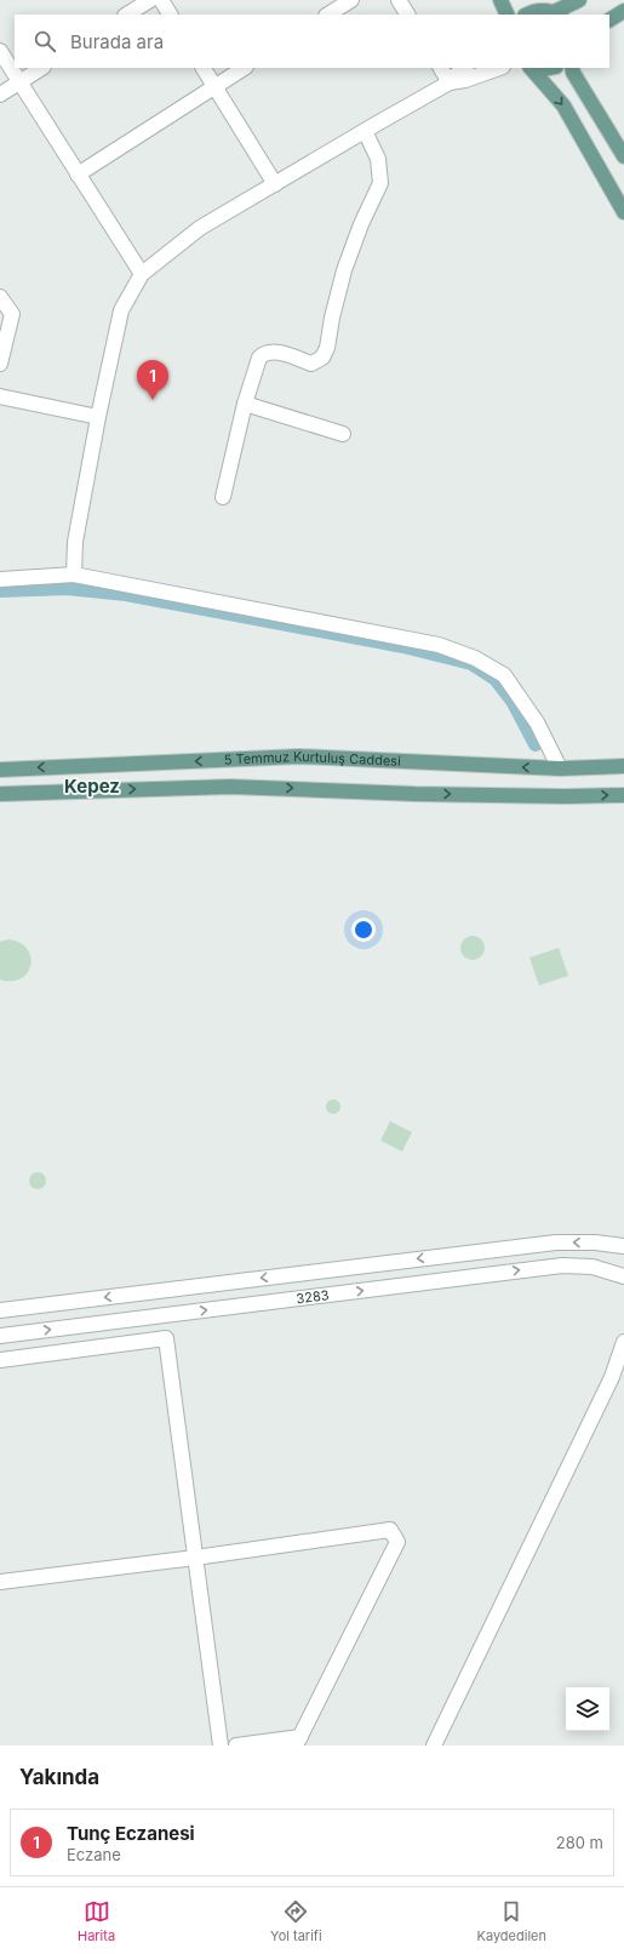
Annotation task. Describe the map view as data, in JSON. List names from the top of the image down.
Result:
{
  "streets": {
    "main road": ["5 Temmuz Kurtuluş Caddesi"],
    "street": ["3283"]
  },
  "districts": ["Kepez"],
  "page": {
    "search": "Burada ara",
    "pins": "1",
    "heading": "Yakında",
    "list": [
      {
        "mark": "1",
        "name": "Tunç Eczanesi",
        "note": "Eczane",
        "value": "280 m"
      }
    ],
    "nav": ["Harita", "Yol tarifi", "Kaydedilen"]
  }
}
